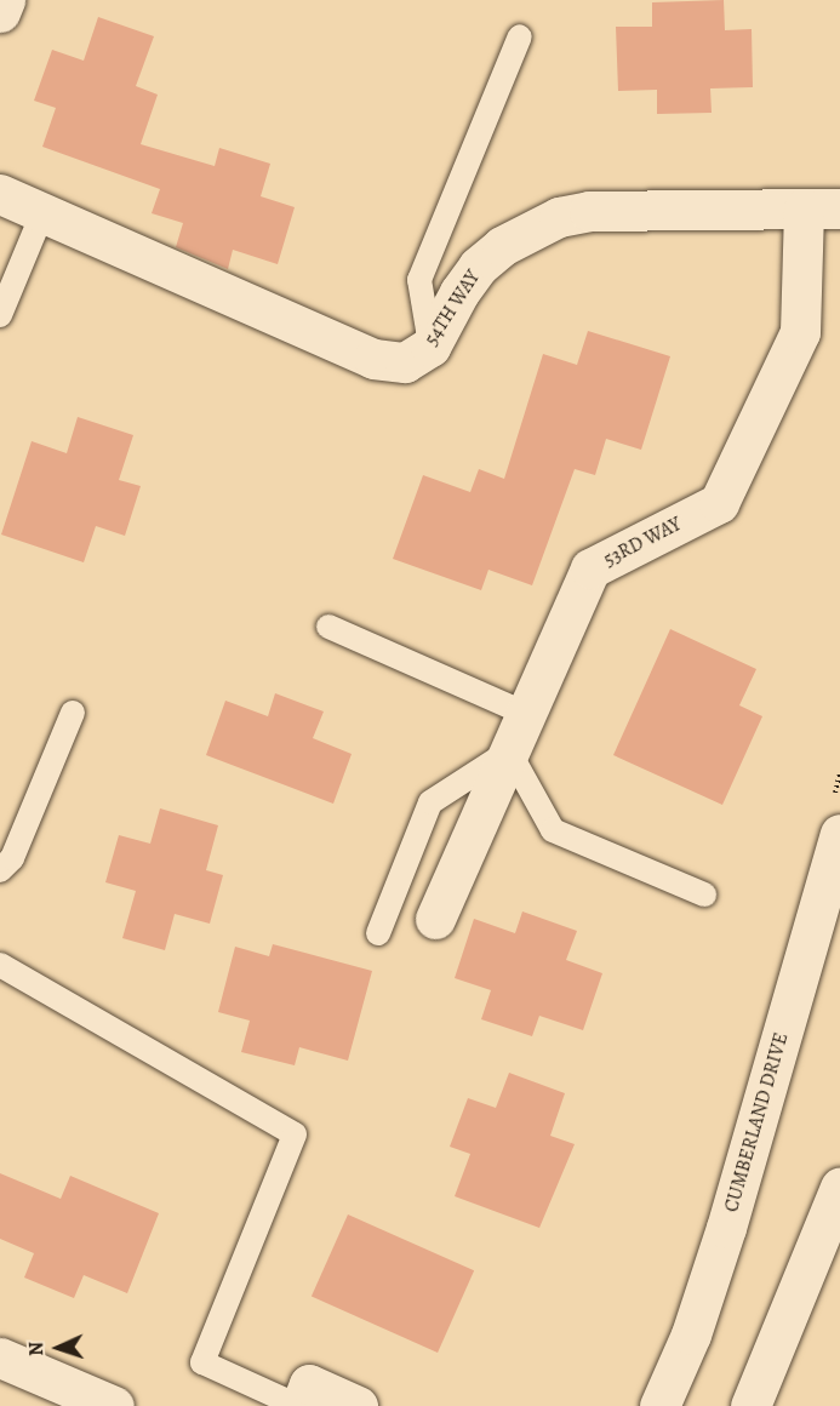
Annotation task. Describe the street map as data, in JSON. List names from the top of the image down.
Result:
{
  "streets": {
    "street": ["54TH WAY", "53RD WAY", "CUMBERLAND DRIVE"]
  },
  "crossings": [
    ["54TH WAY", "53RD WAY"]
  ],
  "north": "left"
}
